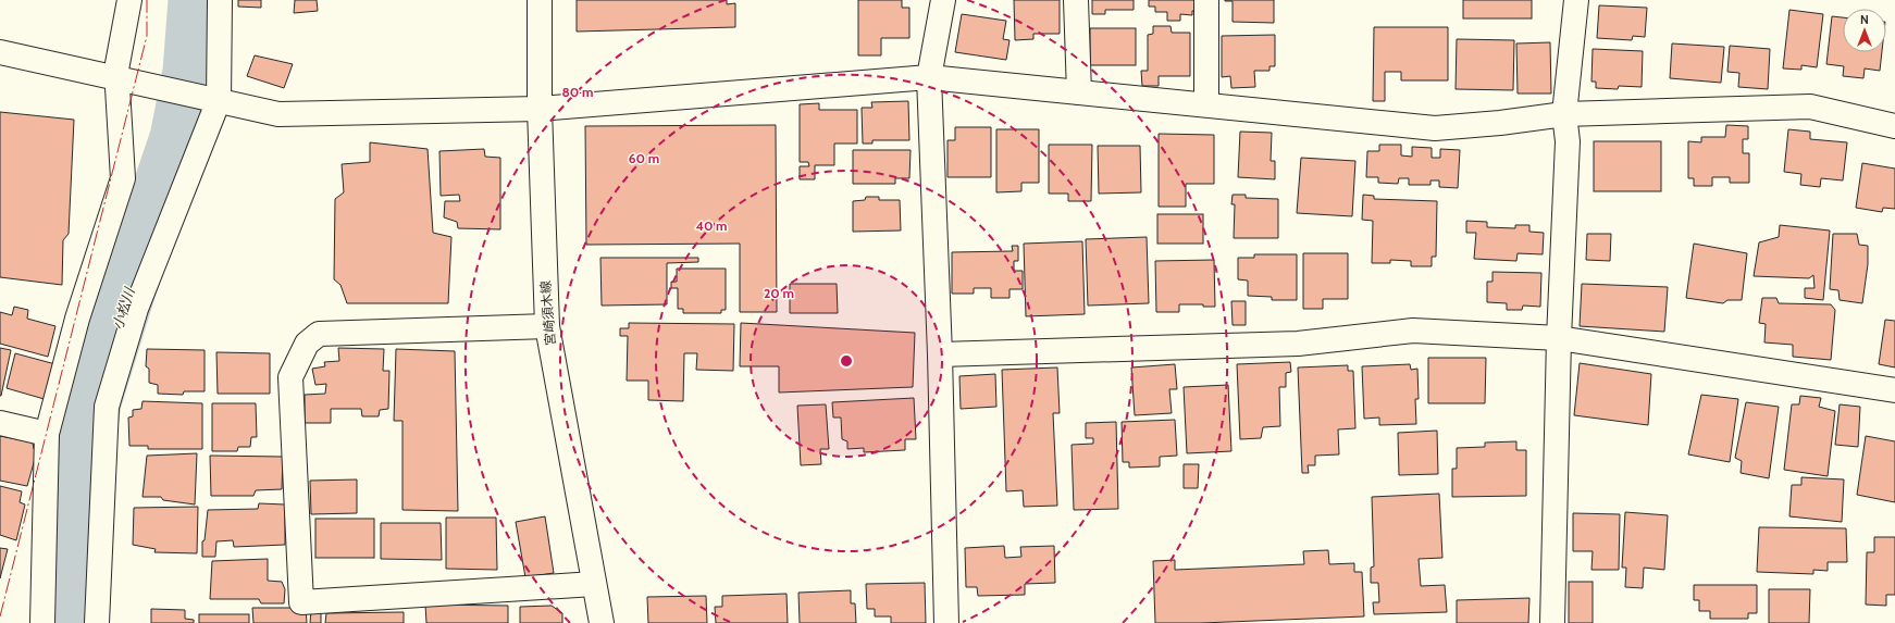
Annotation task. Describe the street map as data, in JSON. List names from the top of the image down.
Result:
{
  "streets": {
    "street": ["宮崎須木線"]
  },
  "water": ["小松川"],
  "north": "top",
  "rings": [
    "80 m",
    "60 m",
    "40 m",
    "20 m"
  ]
}
